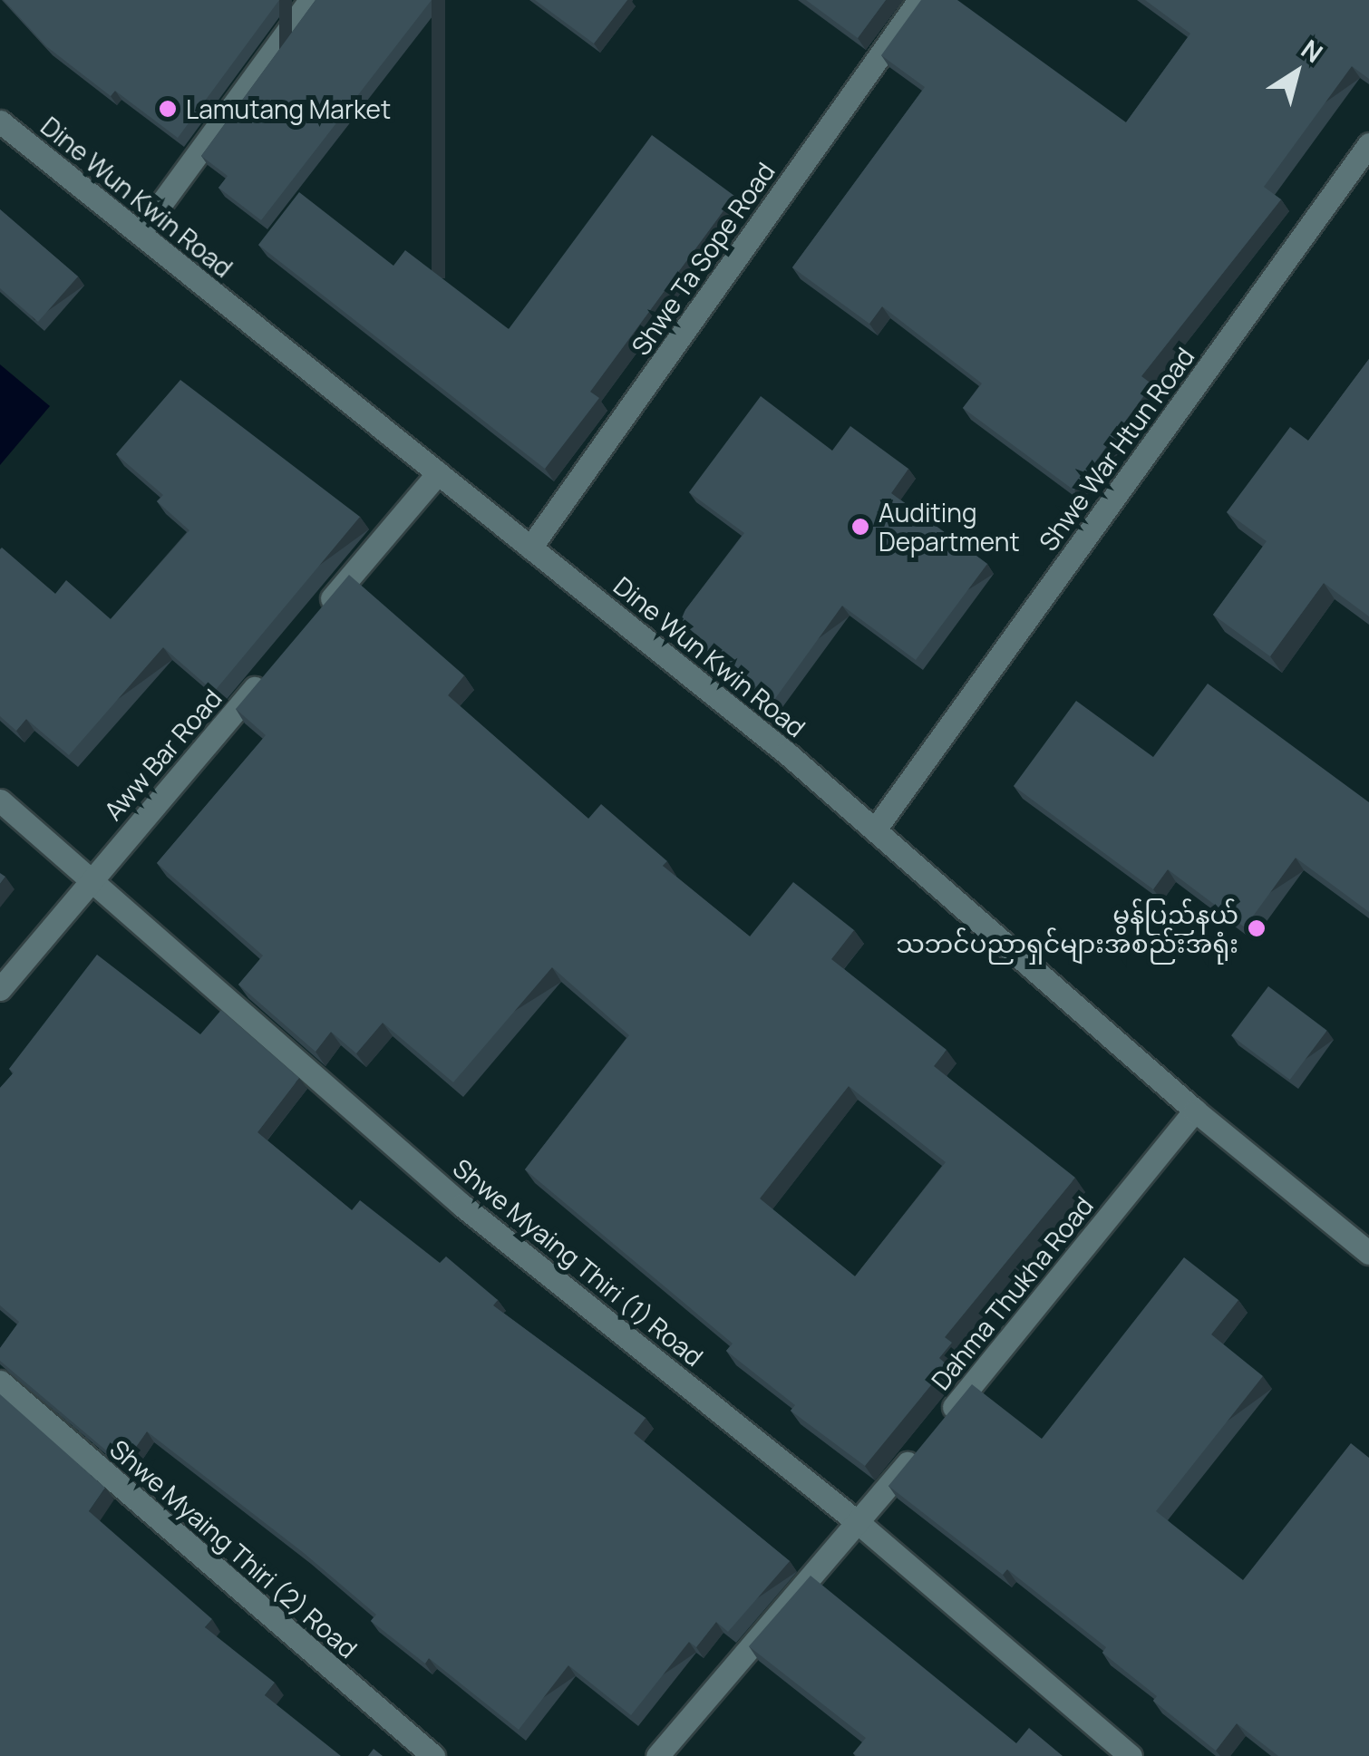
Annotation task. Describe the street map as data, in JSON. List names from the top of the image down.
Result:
{
  "streets": {
    "street": [
      "Dine Wun Kwin Road",
      "Shwe Ta Sope Road",
      "Shwe War Htun Road",
      "Aww Bar Road",
      "Shwe Myaing Thiri (1) Road",
      "Dahma Thukha Road",
      "Shwe Myaing Thiri (2) Road"
    ]
  },
  "crossings": [
    ["Dine Wun Kwin Road", "Shwe Ta Sope Road"],
    ["Dine Wun Kwin Road", "Shwe War Htun Road"],
    ["Dine Wun Kwin Road", "Dahma Thukha Road"],
    ["Aww Bar Road", "Shwe Myaing Thiri (1) Road"],
    ["Shwe Myaing Thiri (1) Road", "Dahma Thukha Road"]
  ],
  "places": ["Lamutang Market", "Auditing Department", "မွန်ပြည်နယ် သဘင်ပညာရှင်များအစည်းအရုံး"],
  "north": "top right"
}
